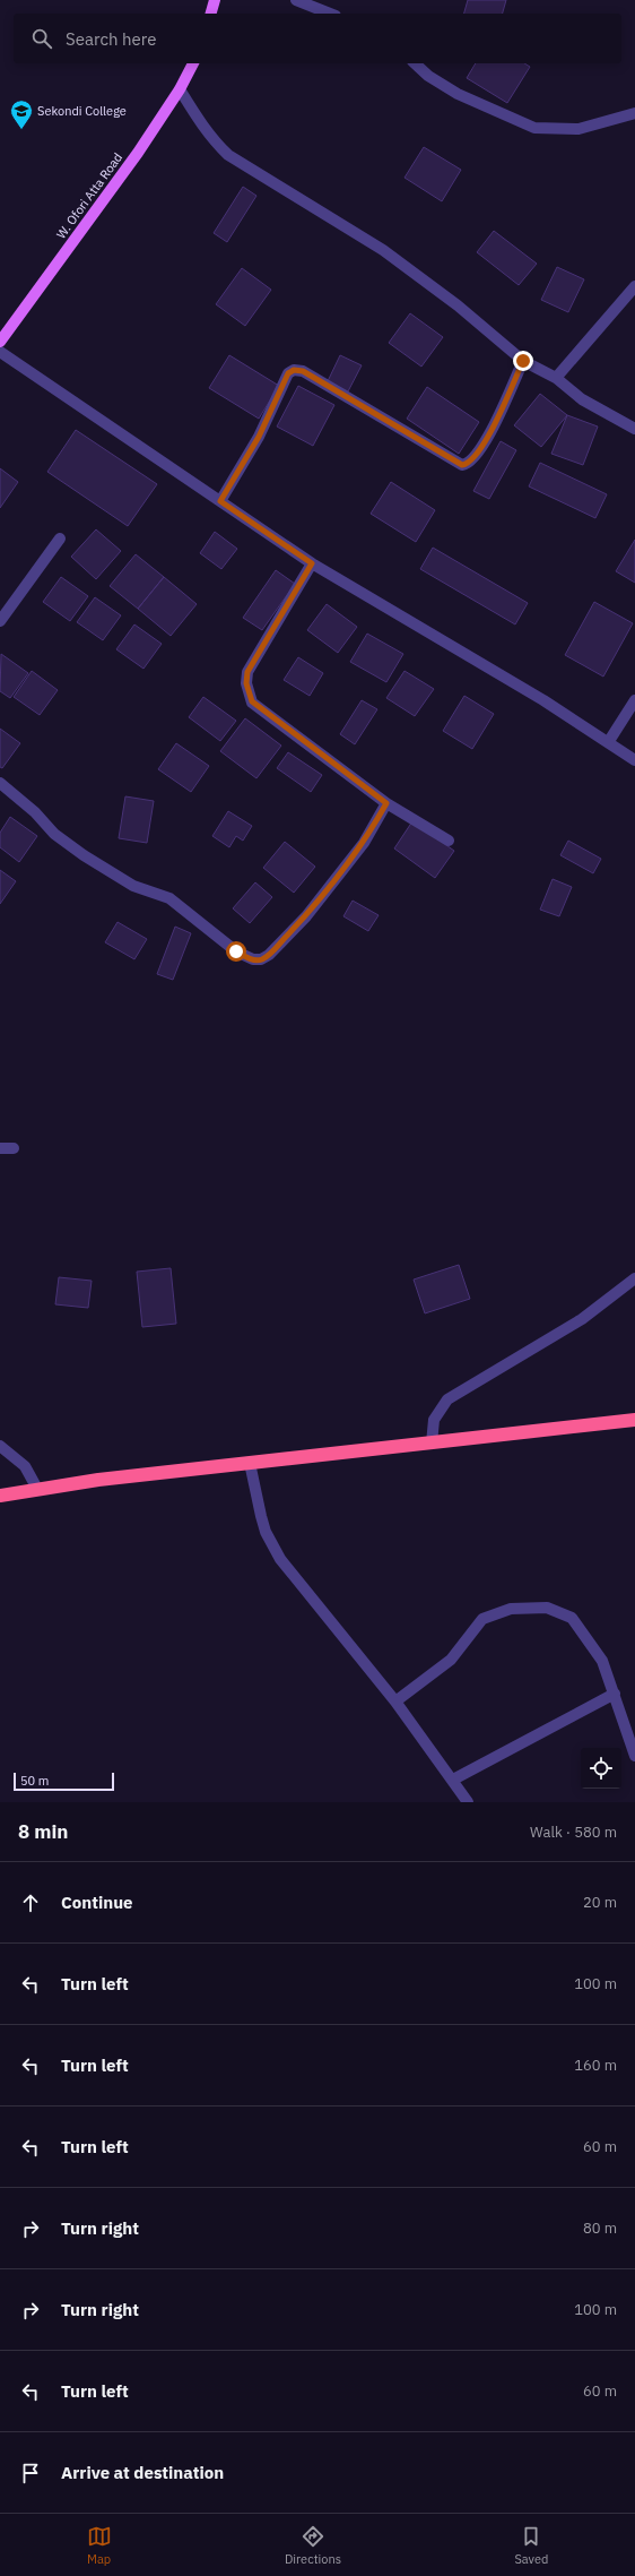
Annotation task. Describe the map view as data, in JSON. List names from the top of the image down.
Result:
{
  "streets": {
    "main road": ["W. Ofori Atta Road"]
  },
  "places": {
    "school or university": ["Sekondi College"]
  },
  "scale_bar": "50 m",
  "page": {
    "search": "Search here",
    "scale": "50 m",
    "heading": ["8 min", "Walk · 580 m"],
    "list": [
      ["Continue", "20 m"],
      ["Turn left", "100 m"],
      ["Turn left", "160 m"],
      ["Turn left", "60 m"],
      ["Turn right", "80 m"],
      ["Turn right", "100 m"],
      ["Turn left", "60 m"],
      "Arrive at destination"
    ],
    "nav": ["Map", "Directions", "Saved"]
  }
}
